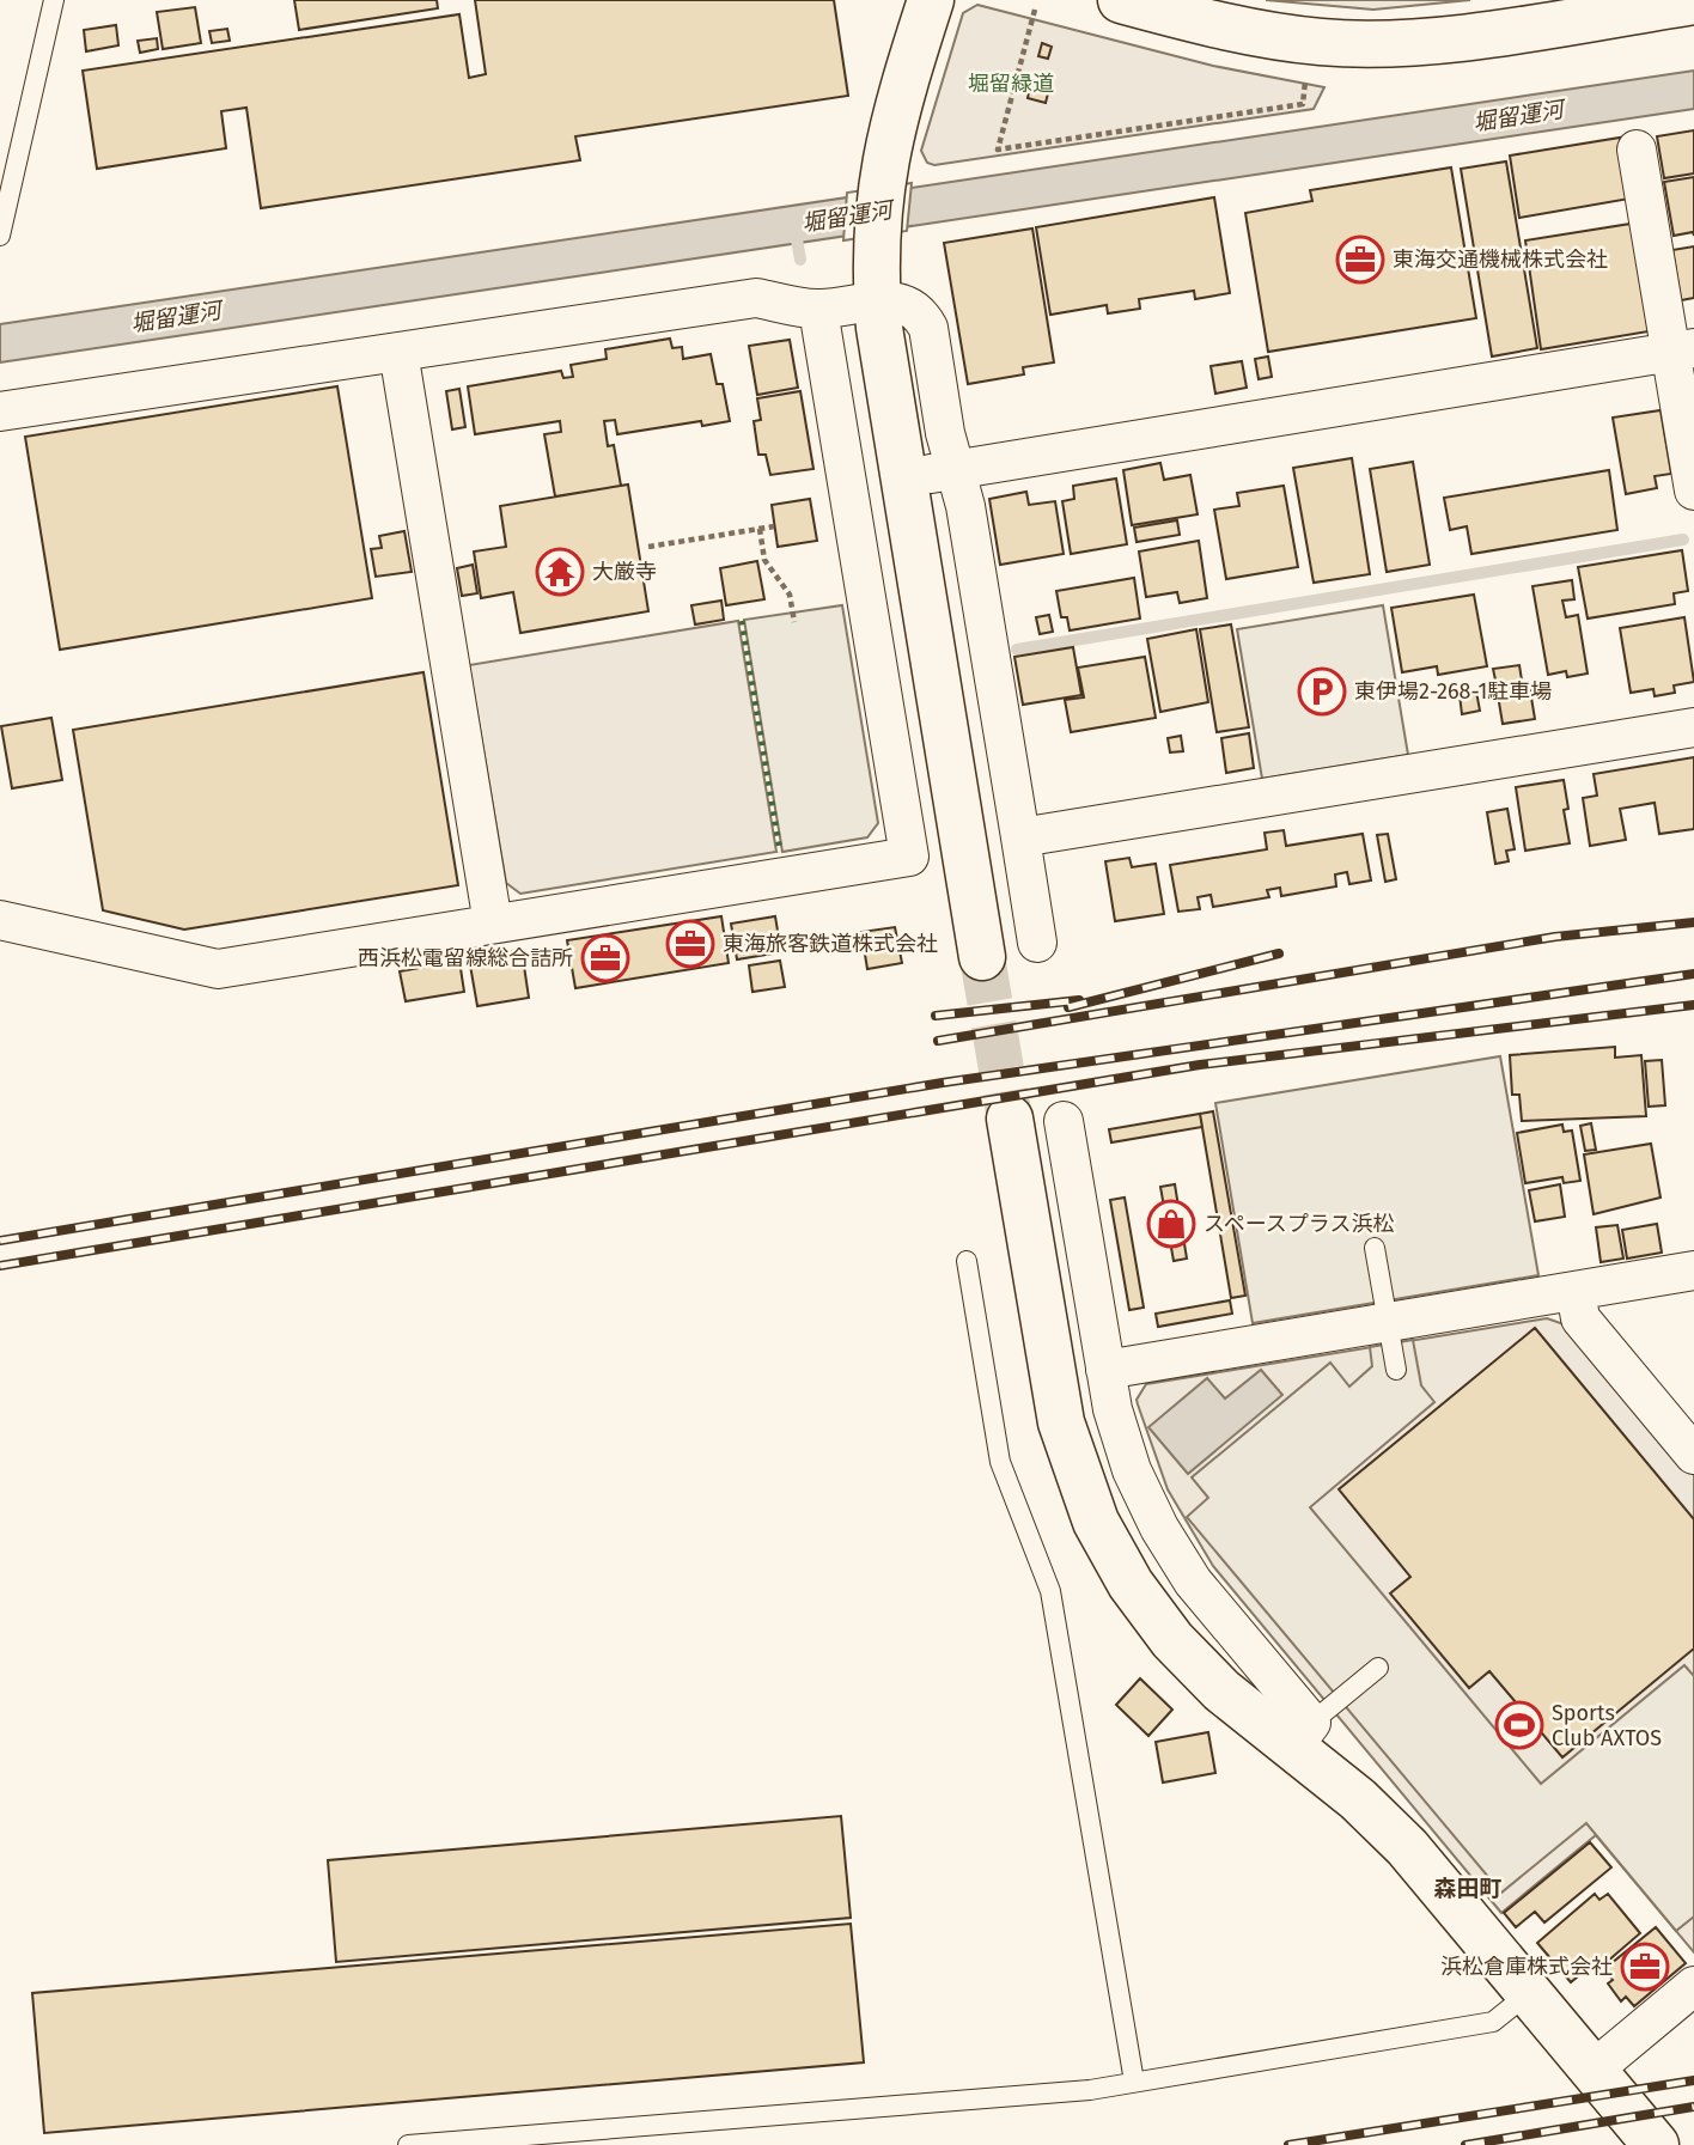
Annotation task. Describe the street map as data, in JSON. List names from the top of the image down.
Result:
{
  "districts": ["森田町"],
  "water": ["堀留運河"],
  "parks": ["堀留緑道"],
  "places": {
    "office": [
      "東海交通機械株式会社",
      "東海旅客鉄道株式会社",
      "西浜松電留線総合詰所",
      "浜松倉庫株式会社"
    ],
    "temple": ["大厳寺"],
    "parking": ["東伊場2-268-1駐車場"],
    "shop": ["スペースプラス浜松"],
    "sports": ["Sports Club AXTOS"]
  }
}
